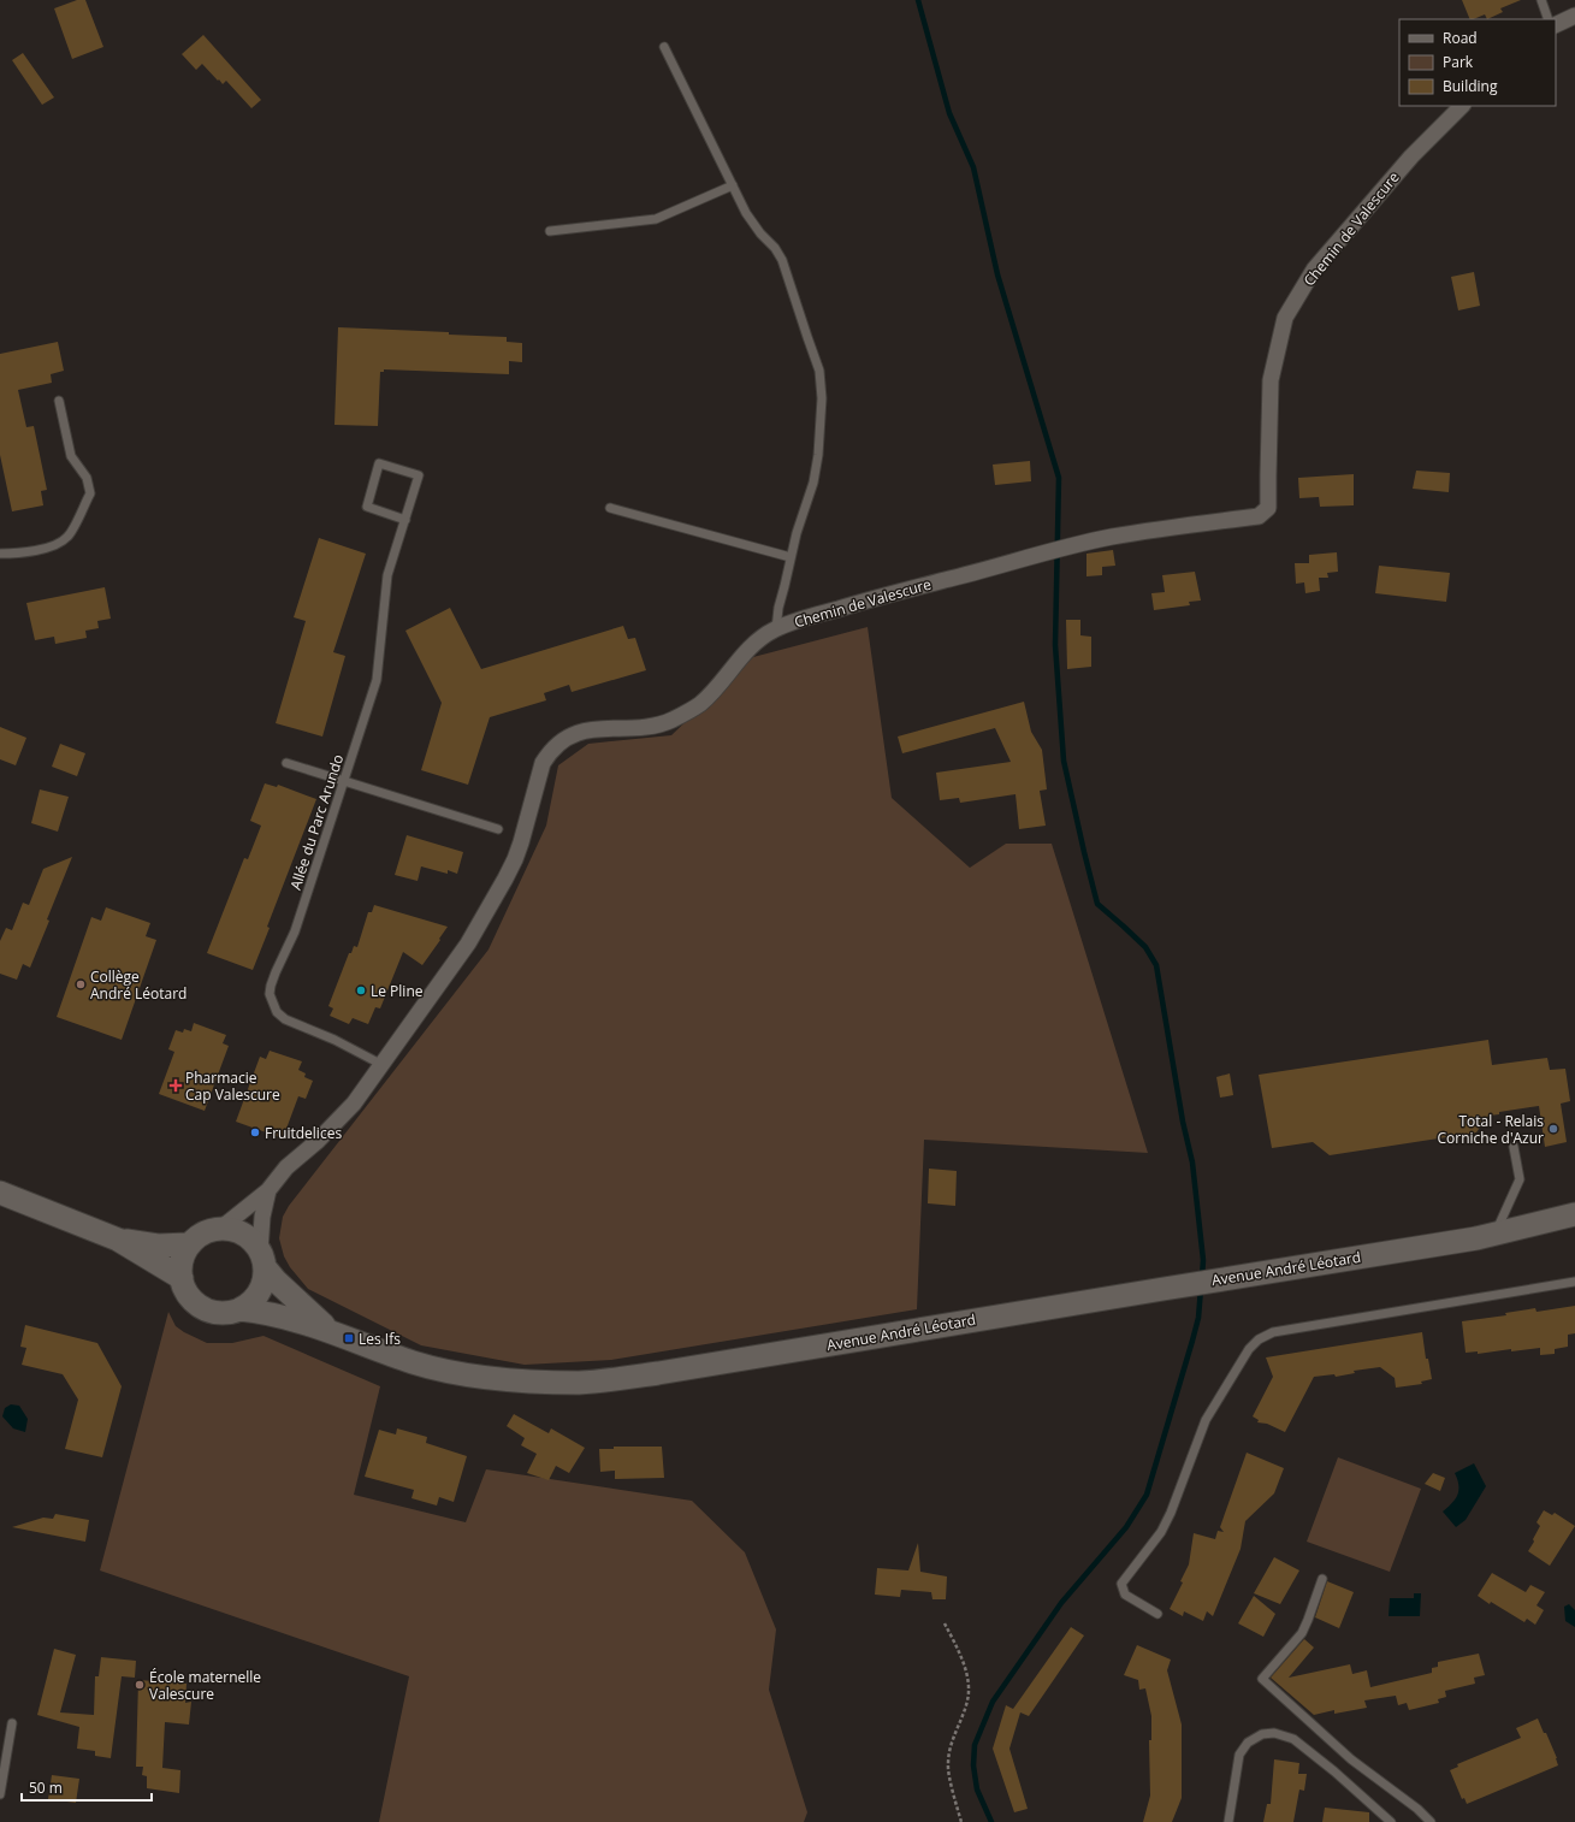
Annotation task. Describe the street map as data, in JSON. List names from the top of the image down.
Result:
{
  "streets": {
    "main road": ["Avenue André Léotard"],
    "street": ["Chemin de Valescure"],
    "lane": ["Allée du Parc Arundo"]
  },
  "crossings": [
    ["Chemin de Valescure", "Allée du Parc Arundo"],
    ["Chemin de Valescure", "Avenue André Léotard"]
  ],
  "places": {
    "other": [
      "Collège André Léotard",
      "Le Pline",
      "Total - Relais Corniche d'Azur",
      "Fruitdelices",
      "École maternelle Valescure"
    ],
    "health": ["Pharmacie Cap Valescure"],
    "transit": ["Les Ifs"]
  },
  "legend": ["Road", "Park", "Building"],
  "scale_bar": "50 m"
}
